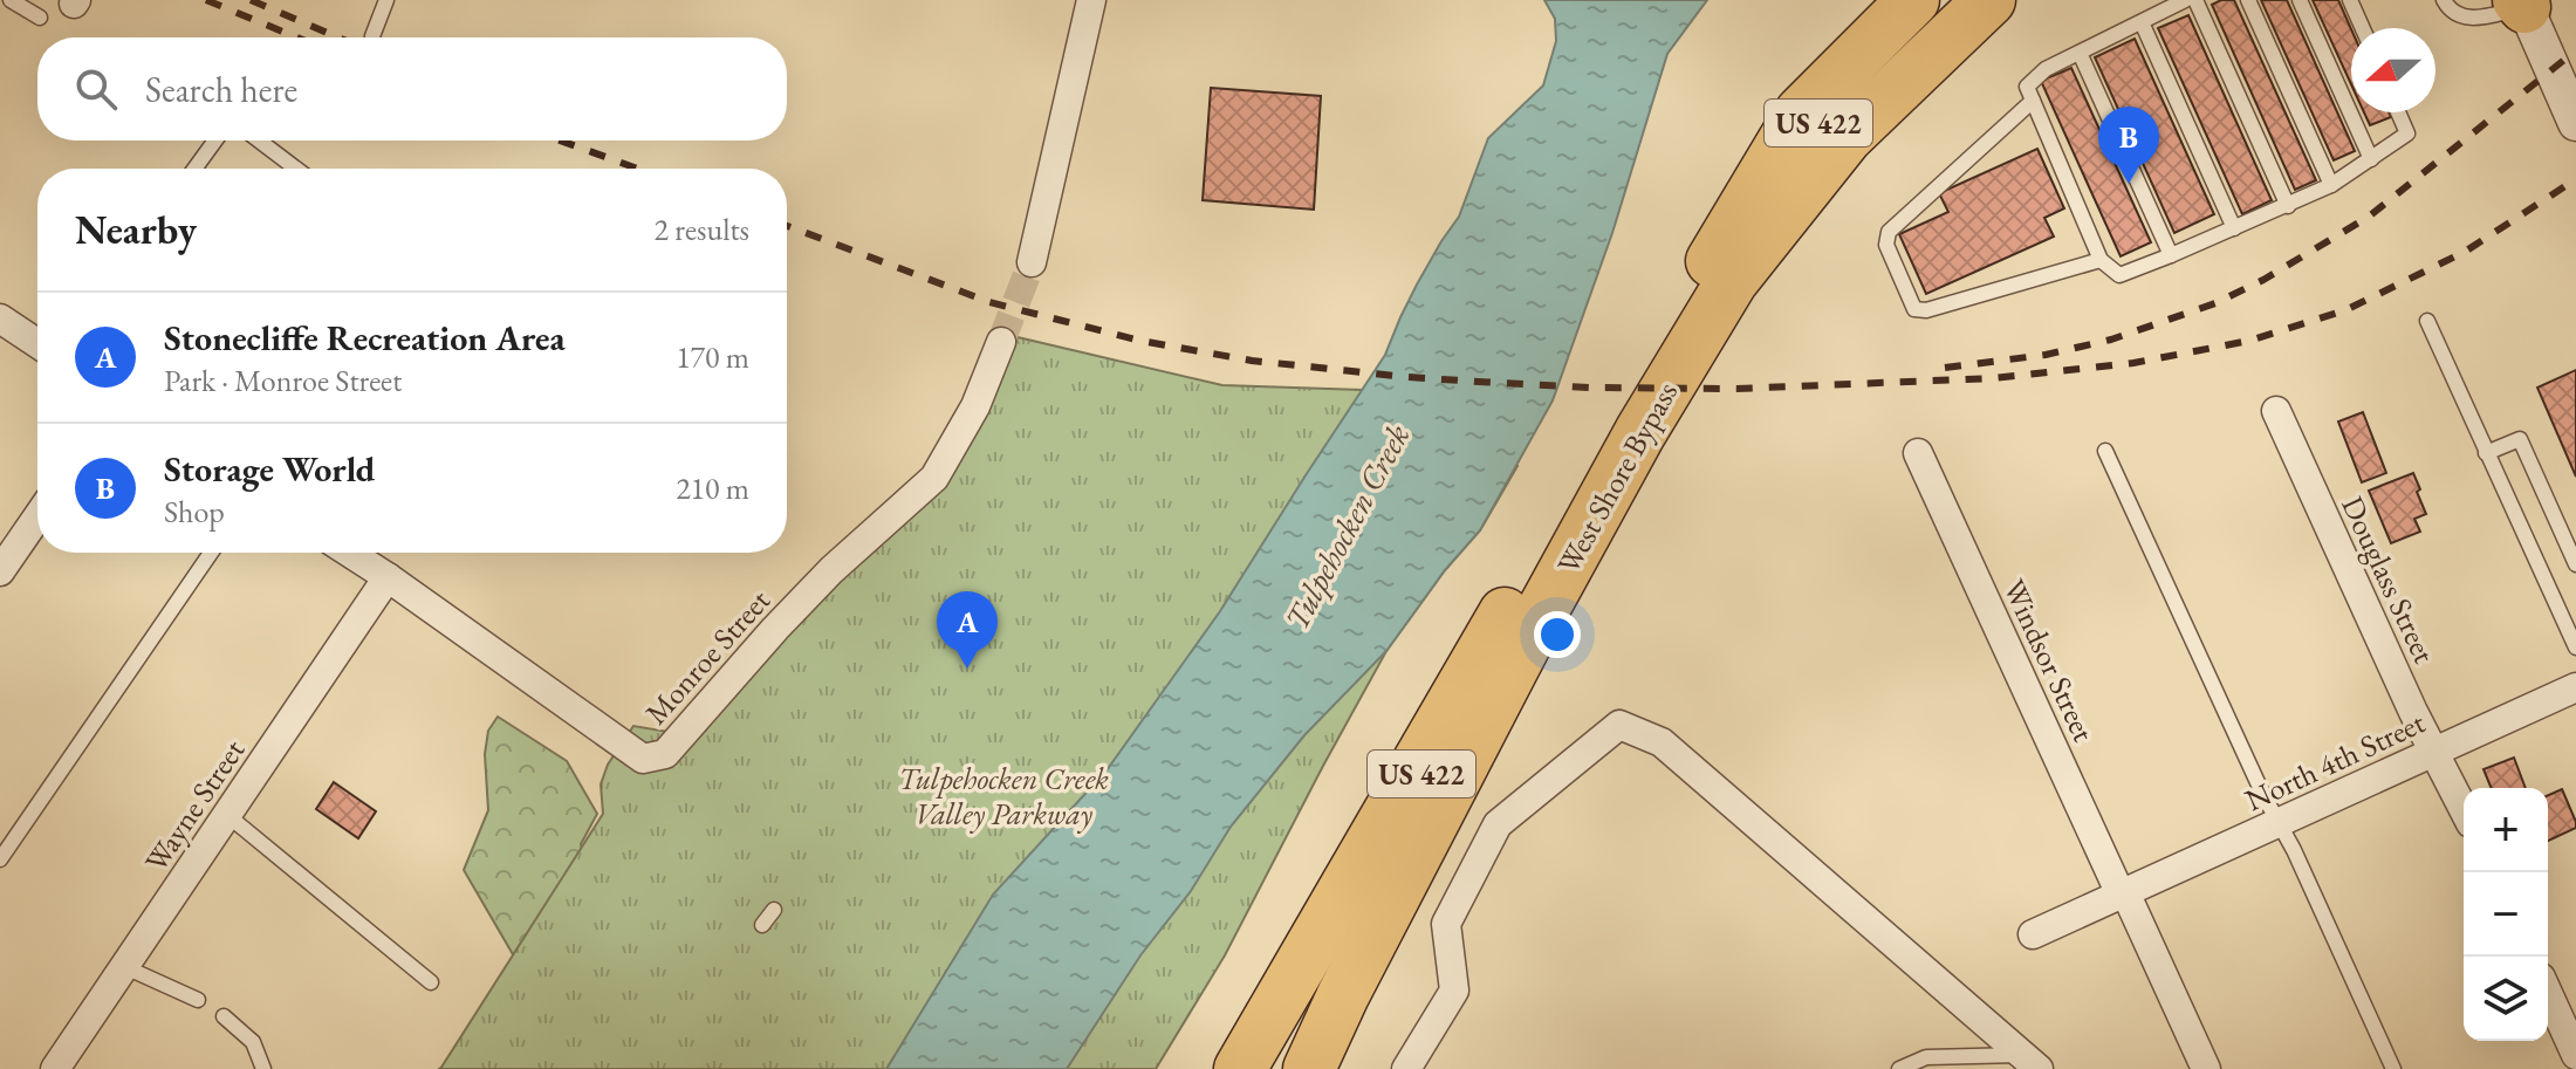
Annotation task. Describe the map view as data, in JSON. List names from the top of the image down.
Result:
{
  "streets": {
    "highway": ["US 422", "West Shore Bypass"],
    "street": [
      "Douglass Street",
      "Monroe Street",
      "Windsor Street",
      "North 4th Street",
      "Wayne Street"
    ]
  },
  "crossings": [
    ["Douglass Street", "North 4th Street"],
    ["Monroe Street", "Wayne Street"],
    ["Windsor Street", "North 4th Street"]
  ],
  "water": ["Tulpehocken Creek"],
  "parks": ["Tulpehocken Creek Valley Parkway"],
  "north": "left",
  "page": {
    "search": "Search here",
    "pins": ["B", "A"],
    "heading": ["Nearby", "2 results"],
    "list": [
      {
        "mark": "A",
        "name": "Stonecliffe Recreation Area",
        "note": "Park · Monroe Street",
        "value": "170 m"
      },
      {
        "mark": "B",
        "name": "Storage World",
        "note": "Shop",
        "value": "210 m"
      }
    ],
    "map_buttons": ["+", "−"]
  }
}
